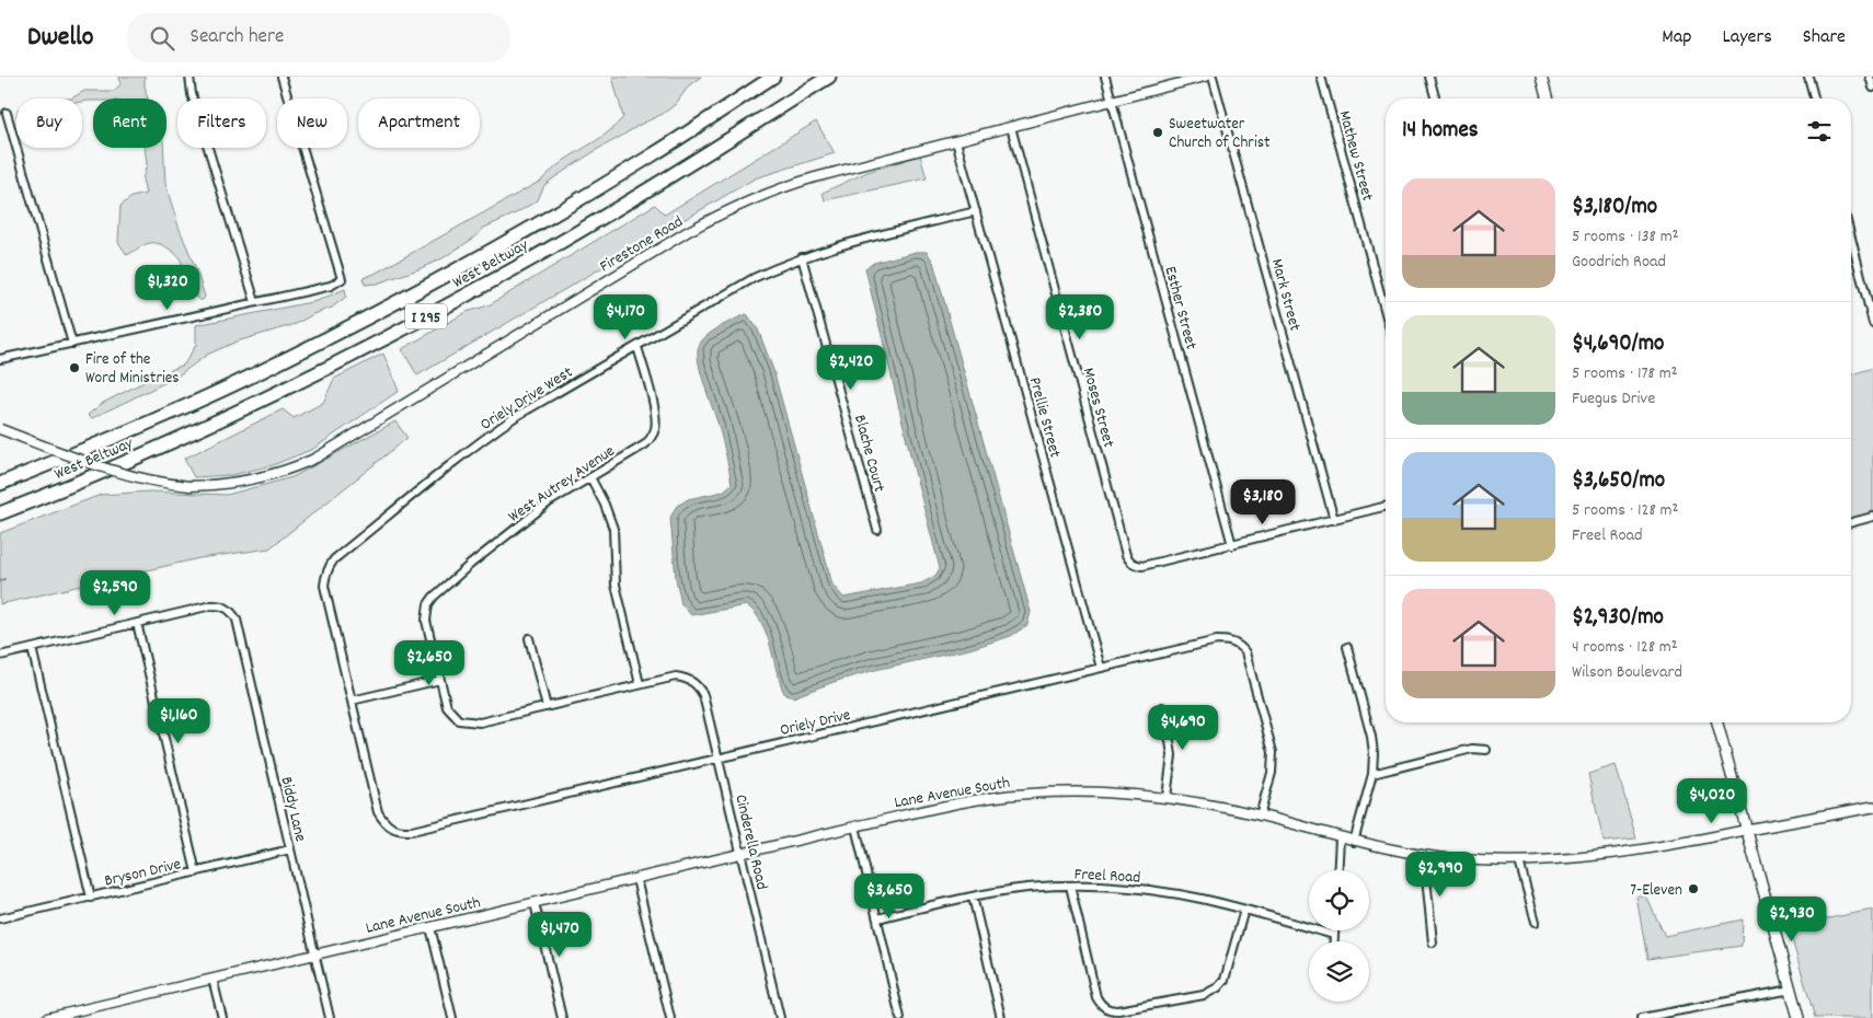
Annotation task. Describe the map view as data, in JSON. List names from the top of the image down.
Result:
{
  "streets": {
    "highway": ["West Beltway", "I 295"],
    "main road": ["Lane Avenue South"],
    "street": [
      "Mathew Street",
      "Firestone Road",
      "Mark Street",
      "Esther Street",
      "Oriely Drive West",
      "Moses Street",
      "Prellie Street",
      "Blache Court",
      "West Autrey Avenue",
      "Oriely Drive",
      "Biddy Lane",
      "Cinderella Road",
      "Bryson Drive",
      "Freel Road"
    ]
  },
  "crossings": [
    ["Firestone Road", "Esther Street"],
    ["Firestone Road", "Moses Street"],
    ["Firestone Road", "Prellie Street"],
    ["Esther Street", "Moses Street"],
    ["Oriely Drive West", "Prellie Street"],
    ["Oriely Drive West", "Blache Court"],
    ["Oriely Drive West", "West Autrey Avenue"],
    ["Oriely Drive West", "Oriely Drive"],
    ["Prellie Street", "Oriely Drive"],
    ["Oriely Drive", "Lane Avenue South"],
    ["Oriely Drive", "Cinderella Road"],
    ["Lane Avenue South", "Biddy Lane"],
    ["Lane Avenue South", "Cinderella Road"],
    ["Biddy Lane", "Bryson Drive"]
  ],
  "places": ["Sweetwater Church of Christ", "Fire of the Word Ministries", "7-Eleven"],
  "page": {
    "header": "Dwello",
    "search": "Search here",
    "nav": ["Map", "Layers", "Share"],
    "chip": [
      "Buy",
      "Rent",
      "Filters",
      "New",
      "Apartment"
    ],
    "heading": "14 homes",
    "list": [
      {
        "name": "$3,180/mo",
        "note": "5 rooms · 138 m² · Goodrich Road"
      },
      {
        "name": "$4,690/mo",
        "note": "5 rooms · 178 m² · Fuegus Drive"
      },
      {
        "name": "$3,650/mo",
        "note": "5 rooms · 128 m² · Freel Road"
      },
      {
        "name": "$2,930/mo",
        "note": "4 rooms · 128 m² · Wilson Boulevard"
      }
    ],
    "price": [
      "$1,320",
      "$4,170",
      "$2,380",
      "$2,420",
      "$3,180",
      "$2,590",
      "$2,650",
      "$1,160",
      "$4,690",
      "$4,020",
      "$2,990",
      "$3,650",
      "$2,930",
      "$1,470"
    ]
  }
}
